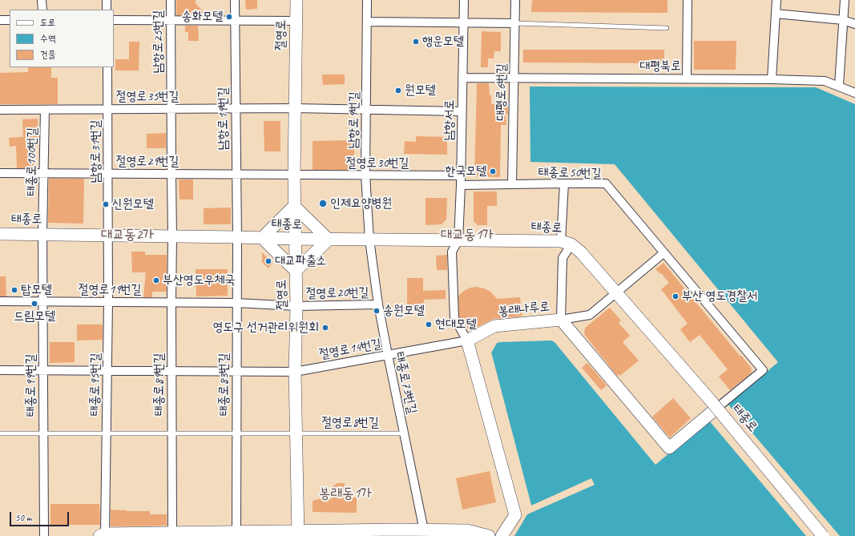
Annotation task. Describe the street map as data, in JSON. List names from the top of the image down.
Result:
{
  "streets": {
    "main road": ["절영로", "태종로", "봉래나루로"],
    "street": [
      "남항로25번길",
      "대평북로",
      "대평로6번길",
      "절영로35번길",
      "남항로19번길",
      "남항로9번길",
      "남항서로",
      "남항로31번길",
      "태종로100번길",
      "절영로29번길",
      "절영로30번길",
      "태종로50번길",
      "절영로19번길",
      "절영로20번길",
      "절영로14번길",
      "태종로73번길",
      "태종로95번길",
      "태종로89번길",
      "태종로83번길",
      "태종로99번길"
    ],
    "lane": ["절영로8번길"]
  },
  "crossings": [
    ["절영로", "절영로35번길"],
    ["절영로", "절영로29번길"],
    ["절영로", "절영로30번길"],
    ["절영로", "태종로"],
    ["절영로", "절영로19번길"],
    ["절영로", "절영로20번길"],
    ["절영로", "절영로14번길"],
    ["절영로", "절영로8번길"],
    ["남항로25번길", "절영로35번길"],
    ["남항로25번길", "절영로29번길"],
    ["남항로25번길", "태종로"],
    ["남항로25번길", "태종로89번길"],
    ["대평북로", "대평로6번길"],
    ["대평북로", "남항서로"],
    ["대평로6번길", "태종로50번길"],
    ["절영로35번길", "남항로19번길"],
    ["절영로35번길", "남항로9번길"],
    ["절영로35번길", "남항서로"],
    ["절영로35번길", "남항로31번길"],
    ["절영로35번길", "태종로100번길"],
    ["남항로19번길", "절영로29번길"],
    ["남항로19번길", "태종로"],
    ["남항로19번길", "태종로83번길"],
    ["남항로9번길", "절영로30번길"],
    ["남항로9번길", "태종로"],
    ["남항로9번길", "태종로73번길"],
    ["남항서로", "절영로30번길"],
    ["남항서로", "태종로50번길"],
    ["남항서로", "태종로"],
    ["남항로31번길", "절영로29번길"],
    ["남항로31번길", "태종로"],
    ["남항로31번길", "태종로95번길"],
    ["태종로100번길", "절영로29번길"],
    ["태종로100번길", "태종로"],
    ["태종로100번길", "태종로99번길"],
    ["절영로29번길", "절영로30번길"],
    ["태종로", "봉래나루로"],
    ["태종로", "태종로73번길"],
    ["태종로", "태종로95번길"],
    ["태종로", "태종로89번길"],
    ["태종로", "태종로83번길"],
    ["태종로", "태종로99번길"],
    ["절영로19번길", "절영로20번길"],
    ["절영로19번길", "태종로95번길"],
    ["절영로19번길", "태종로89번길"],
    ["절영로19번길", "태종로83번길"],
    ["절영로19번길", "태종로99번길"],
    ["절영로20번길", "태종로73번길"],
    ["봉래나루로", "절영로14번길"],
    ["절영로14번길", "태종로73번길"],
    ["절영로14번길", "태종로95번길"],
    ["절영로14번길", "태종로89번길"],
    ["절영로14번길", "태종로83번길"],
    ["절영로14번길", "태종로99번길"],
    ["태종로73번길", "절영로8번길"],
    ["태종로95번길", "절영로8번길"],
    ["태종로89번길", "절영로8번길"],
    ["태종로83번길", "절영로8번길"],
    ["태종로99번길", "절영로8번길"]
  ],
  "districts": ["대교동2가", "대교동1가", "봉래동1가"],
  "places": [
    "송화모텔",
    "행운모텔",
    "원모텔",
    "한국모텔",
    "인제요양병원",
    "신원모텔",
    "대교파출소",
    "부산영도우체국",
    "탑모텔",
    "부산 영도경찰서",
    "드림모텔",
    "송원모텔",
    "현대모텔",
    "영도구 선거관리위원회"
  ],
  "legend": ["도로", "수역", "건물"],
  "scale_bar": "50 m"
}
